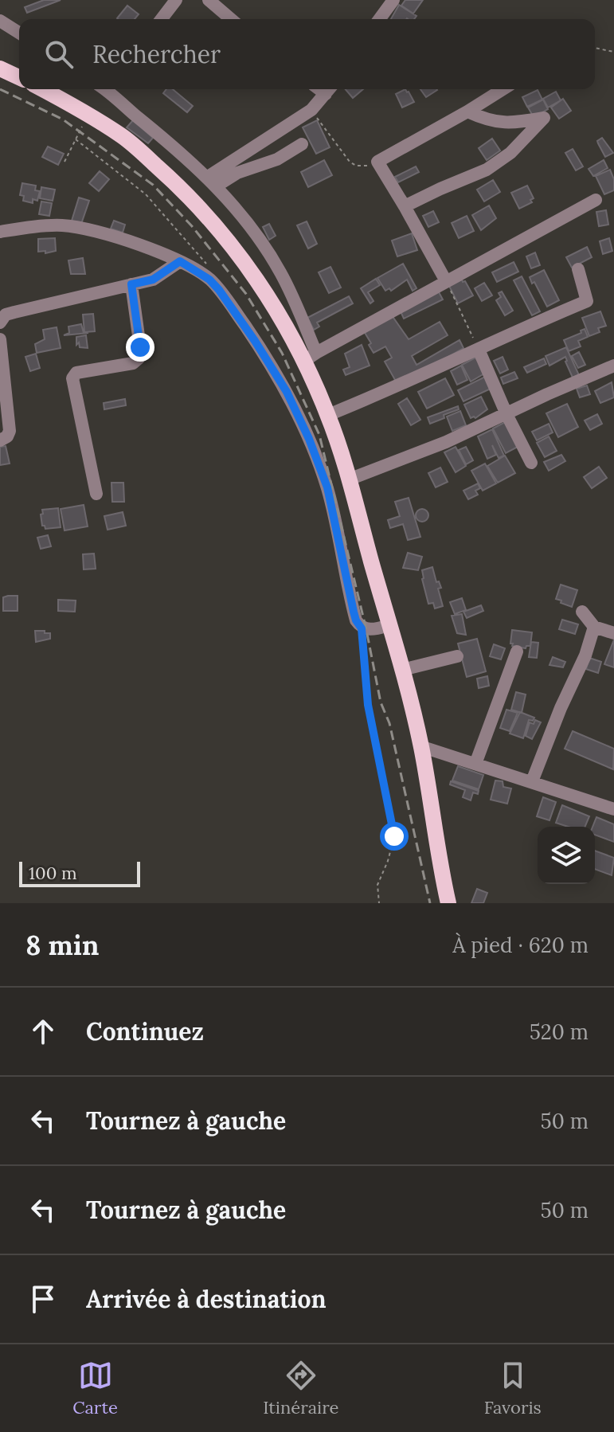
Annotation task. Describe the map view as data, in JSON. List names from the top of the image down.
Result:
{
  "scale_bar": "100 m",
  "page": {
    "search": "Rechercher",
    "scale": "100 m",
    "heading": ["8 min", "À pied · 620 m"],
    "list": [
      ["Continuez", "520 m"],
      ["Tournez à gauche", "50 m"],
      ["Tournez à gauche", "50 m"],
      "Arrivée à destination"
    ],
    "nav": ["Carte", "Itinéraire", "Favoris"]
  }
}
